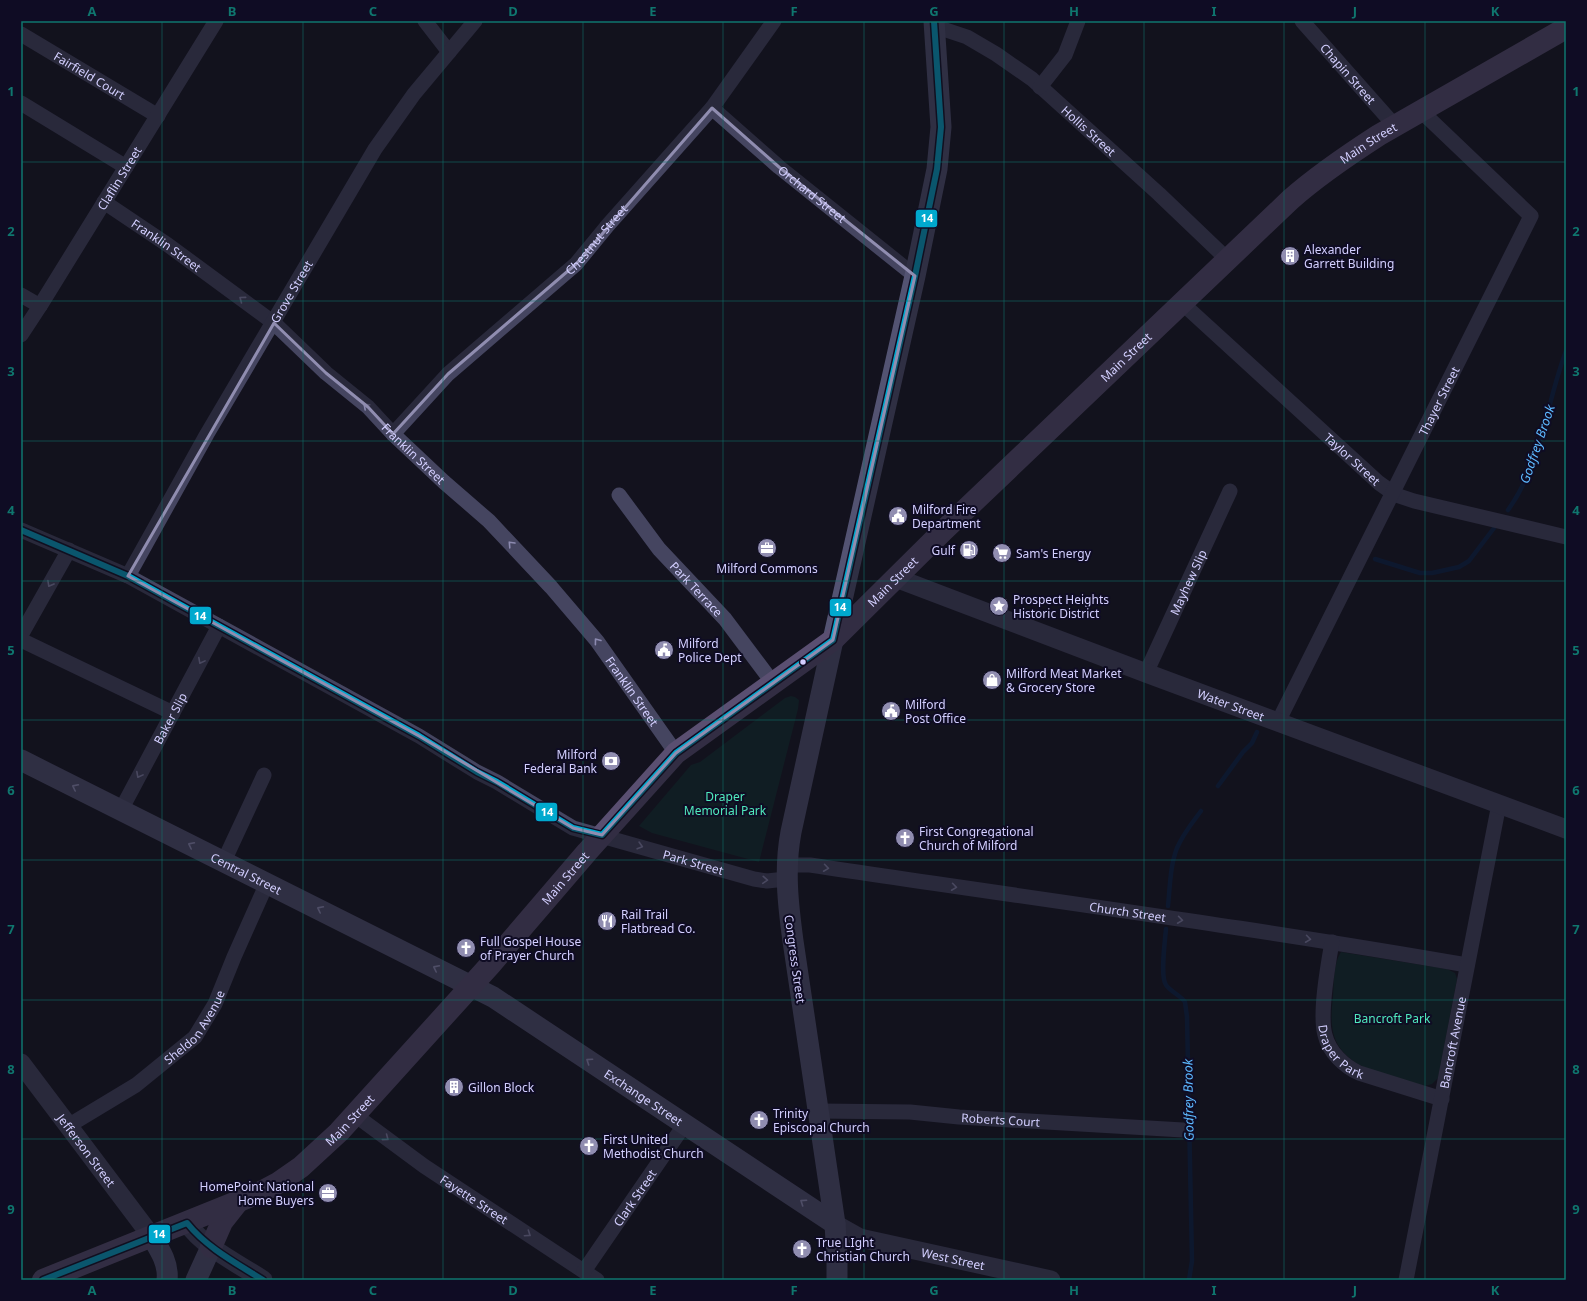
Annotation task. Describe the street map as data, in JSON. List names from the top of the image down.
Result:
{
  "streets": {
    "main road": [
      "Main Street",
      "Central Street",
      "Congress Street",
      "Exchange Street"
    ],
    "street": [
      "Chapin Street",
      "Fairfield Court",
      "Hollis Street",
      "Claflin Street",
      "Orchard Street",
      "Chestnut Street",
      "Franklin Street",
      "Grove Street",
      "Thayer Street",
      "Taylor Street",
      "Mayhew Slip",
      "Park Terrace",
      "Water Street",
      "Baker Slip",
      "Park Street",
      "Church Street",
      "Sheldon Avenue",
      "Bancroft Avenue",
      "Draper Park",
      "Roberts Court",
      "Jefferson Street",
      "Clark Street",
      "Fayette Street",
      "West Street"
    ]
  },
  "crossings": [
    ["Chapin Street", "Main Street"],
    ["Fairfield Court", "Claflin Street"],
    ["Hollis Street", "Main Street"],
    ["Hollis Street", "Congress Street"],
    ["Main Street", "Franklin Street"],
    ["Main Street", "Thayer Street"],
    ["Main Street", "Taylor Street"],
    ["Main Street", "Park Terrace"],
    ["Main Street", "Water Street"],
    ["Main Street", "Park Street"],
    ["Main Street", "Central Street"],
    ["Main Street", "Congress Street"],
    ["Main Street", "Exchange Street"],
    ["Main Street", "Jefferson Street"],
    ["Main Street", "Fayette Street"],
    ["Claflin Street", "Franklin Street"],
    ["Orchard Street", "Chestnut Street"],
    ["Orchard Street", "Congress Street"],
    ["Chestnut Street", "Franklin Street"],
    ["Franklin Street", "Grove Street"],
    ["Grove Street", "Park Street"],
    ["Thayer Street", "Taylor Street"],
    ["Thayer Street", "Water Street"],
    ["Mayhew Slip", "Water Street"],
    ["Water Street", "Bancroft Avenue"],
    ["Baker Slip", "Park Street"],
    ["Baker Slip", "Central Street"],
    ["Park Street", "Church Street"],
    ["Park Street", "Congress Street"],
    ["Central Street", "Sheldon Avenue"],
    ["Central Street", "Exchange Street"],
    ["Church Street", "Congress Street"],
    ["Church Street", "Bancroft Avenue"],
    ["Church Street", "Draper Park"],
    ["Congress Street", "Exchange Street"],
    ["Congress Street", "Roberts Court"],
    ["Congress Street", "West Street"],
    ["Sheldon Avenue", "Jefferson Street"],
    ["Bancroft Avenue", "Draper Park"],
    ["Exchange Street", "Clark Street"],
    ["Exchange Street", "West Street"],
    ["Clark Street", "Fayette Street"]
  ],
  "one_way": [
    "Franklin Street",
    "Central Street",
    "Church Street",
    "Exchange Street",
    "Fayette Street"
  ],
  "water": ["Godfrey Brook"],
  "parks": ["Draper Memorial Park", "Bancroft Park"],
  "places": {
    "building": ["Alexander Garrett Building", "Gillon Block"],
    "public building": ["Milford Fire Department", "Milford Police Dept", "Milford Post Office"],
    "office": ["Milford Commons", "HomePoint National Home Buyers"],
    "fuel station": ["Gulf"],
    "supermarket": ["Sam's Energy"],
    "place": ["Prospect Heights Historic District"],
    "shop": ["Milford Meat Market & Grocery Store"],
    "bank": ["Milford Federal Bank"],
    "church": [
      "First Congregational Church of Milford",
      "Full Gospel House of Prayer Church",
      "Trinity Episcopal Church",
      "First United Methodist Church",
      "True LIght Christian Church"
    ],
    "restaurant": ["Rail Trail Flatbread Co."]
  },
  "lines": ["transit line 14"],
  "grid": {
    "columns": [
      "A",
      "B",
      "C",
      "D",
      "E",
      "F",
      "G",
      "H",
      "I",
      "J",
      "K"
    ],
    "rows": [
      "1",
      "2",
      "3",
      "4",
      "5",
      "6",
      "7",
      "8",
      "9"
    ]
  }
}
